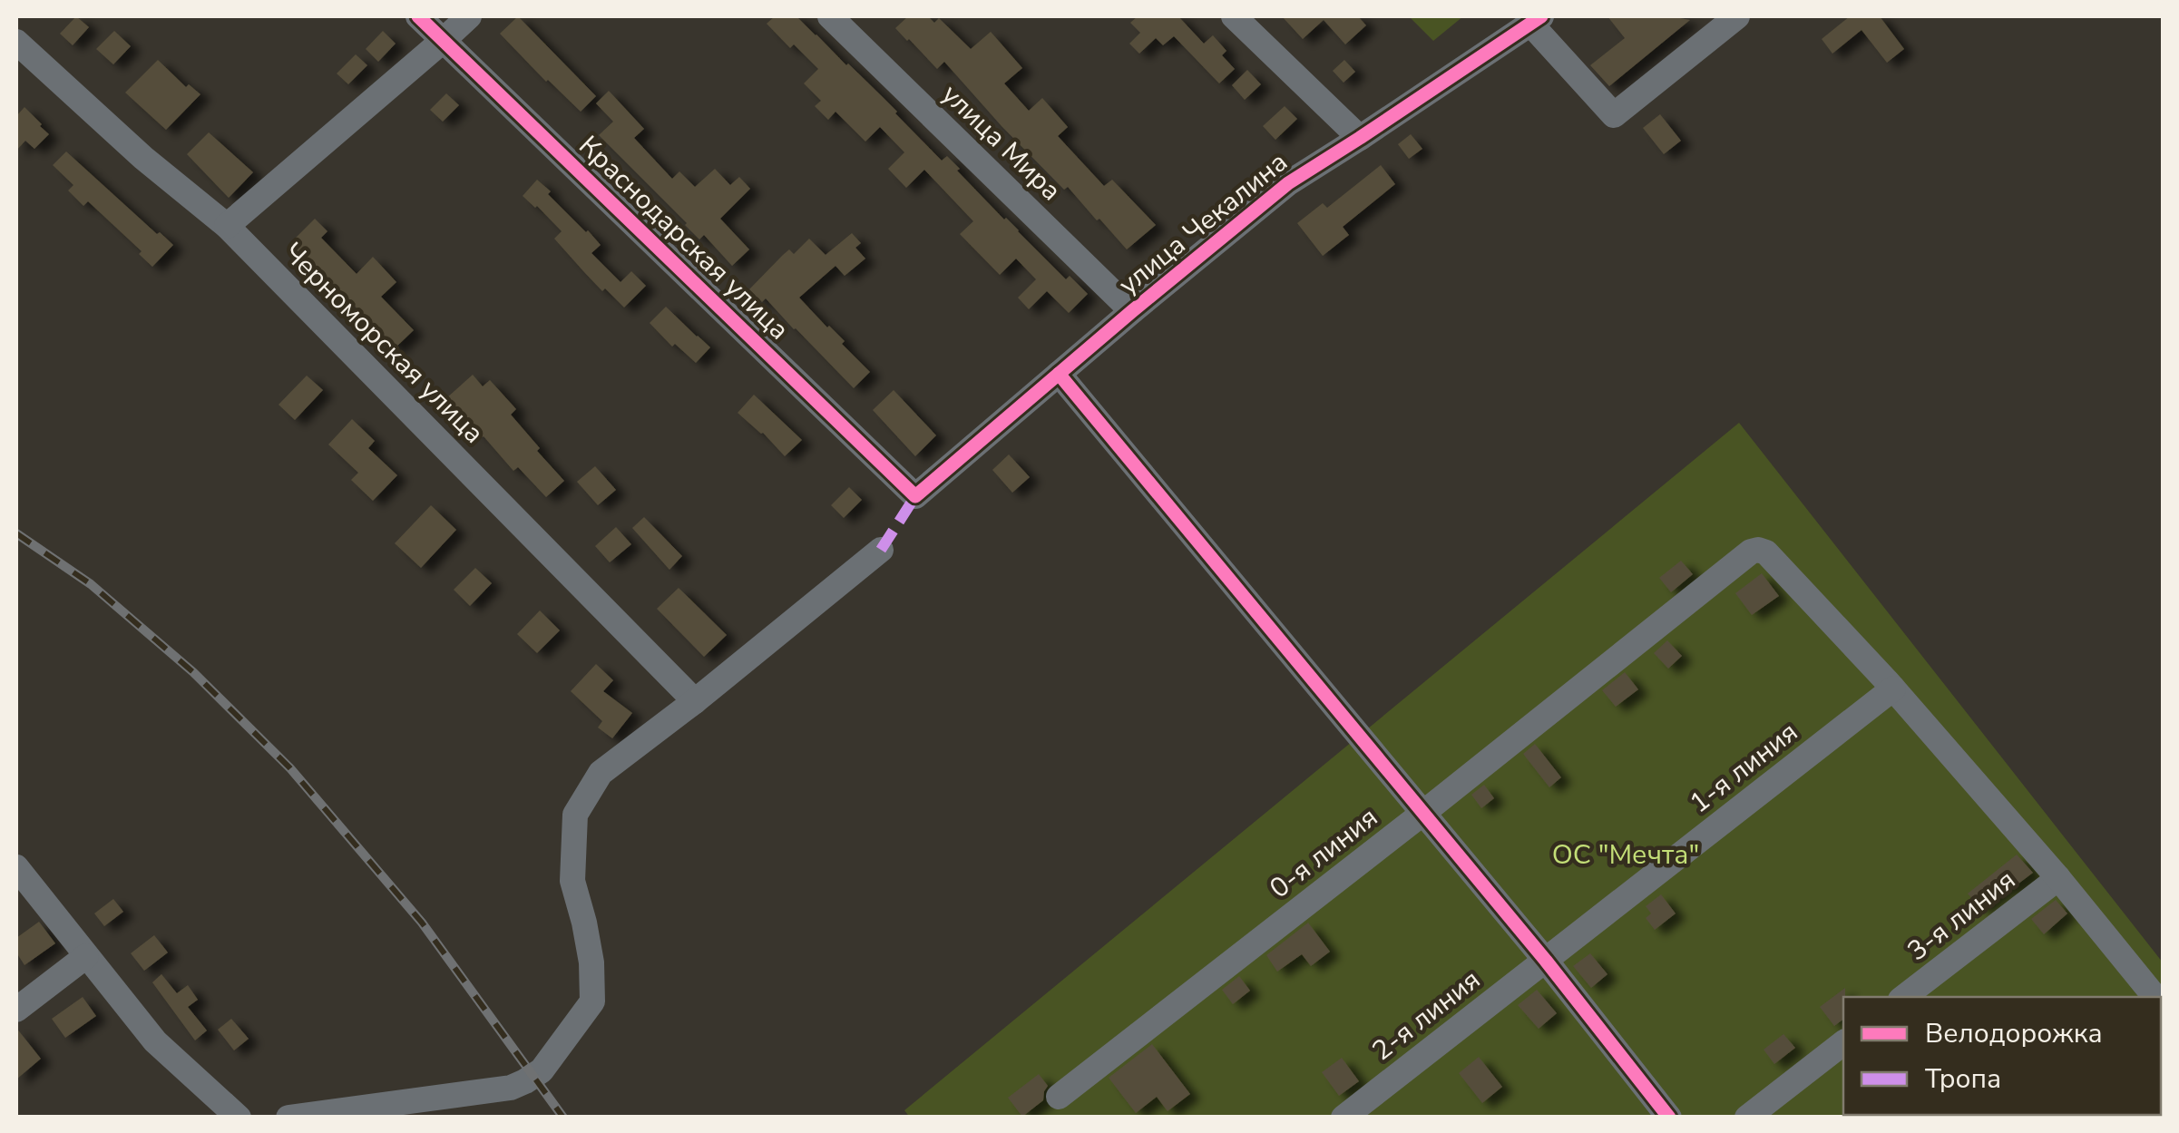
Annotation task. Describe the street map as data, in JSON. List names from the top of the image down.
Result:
{
  "streets": {
    "street": [
      "улица Мира",
      "улица Чекалина",
      "Краснодарская улица",
      "Черноморская улица",
      "1-я линия",
      "0-я линия",
      "3-я линия",
      "2-я линия"
    ]
  },
  "crossings": [
    ["улица Мира", "улица Чекалина"],
    ["улица Чекалина", "Краснодарская улица"],
    ["1-я линия", "0-я линия"],
    ["1-я линия", "2-я линия"]
  ],
  "parks": ["ОС \"Мечта\""],
  "legend": ["Велодорожка", "Тропа"]
}
